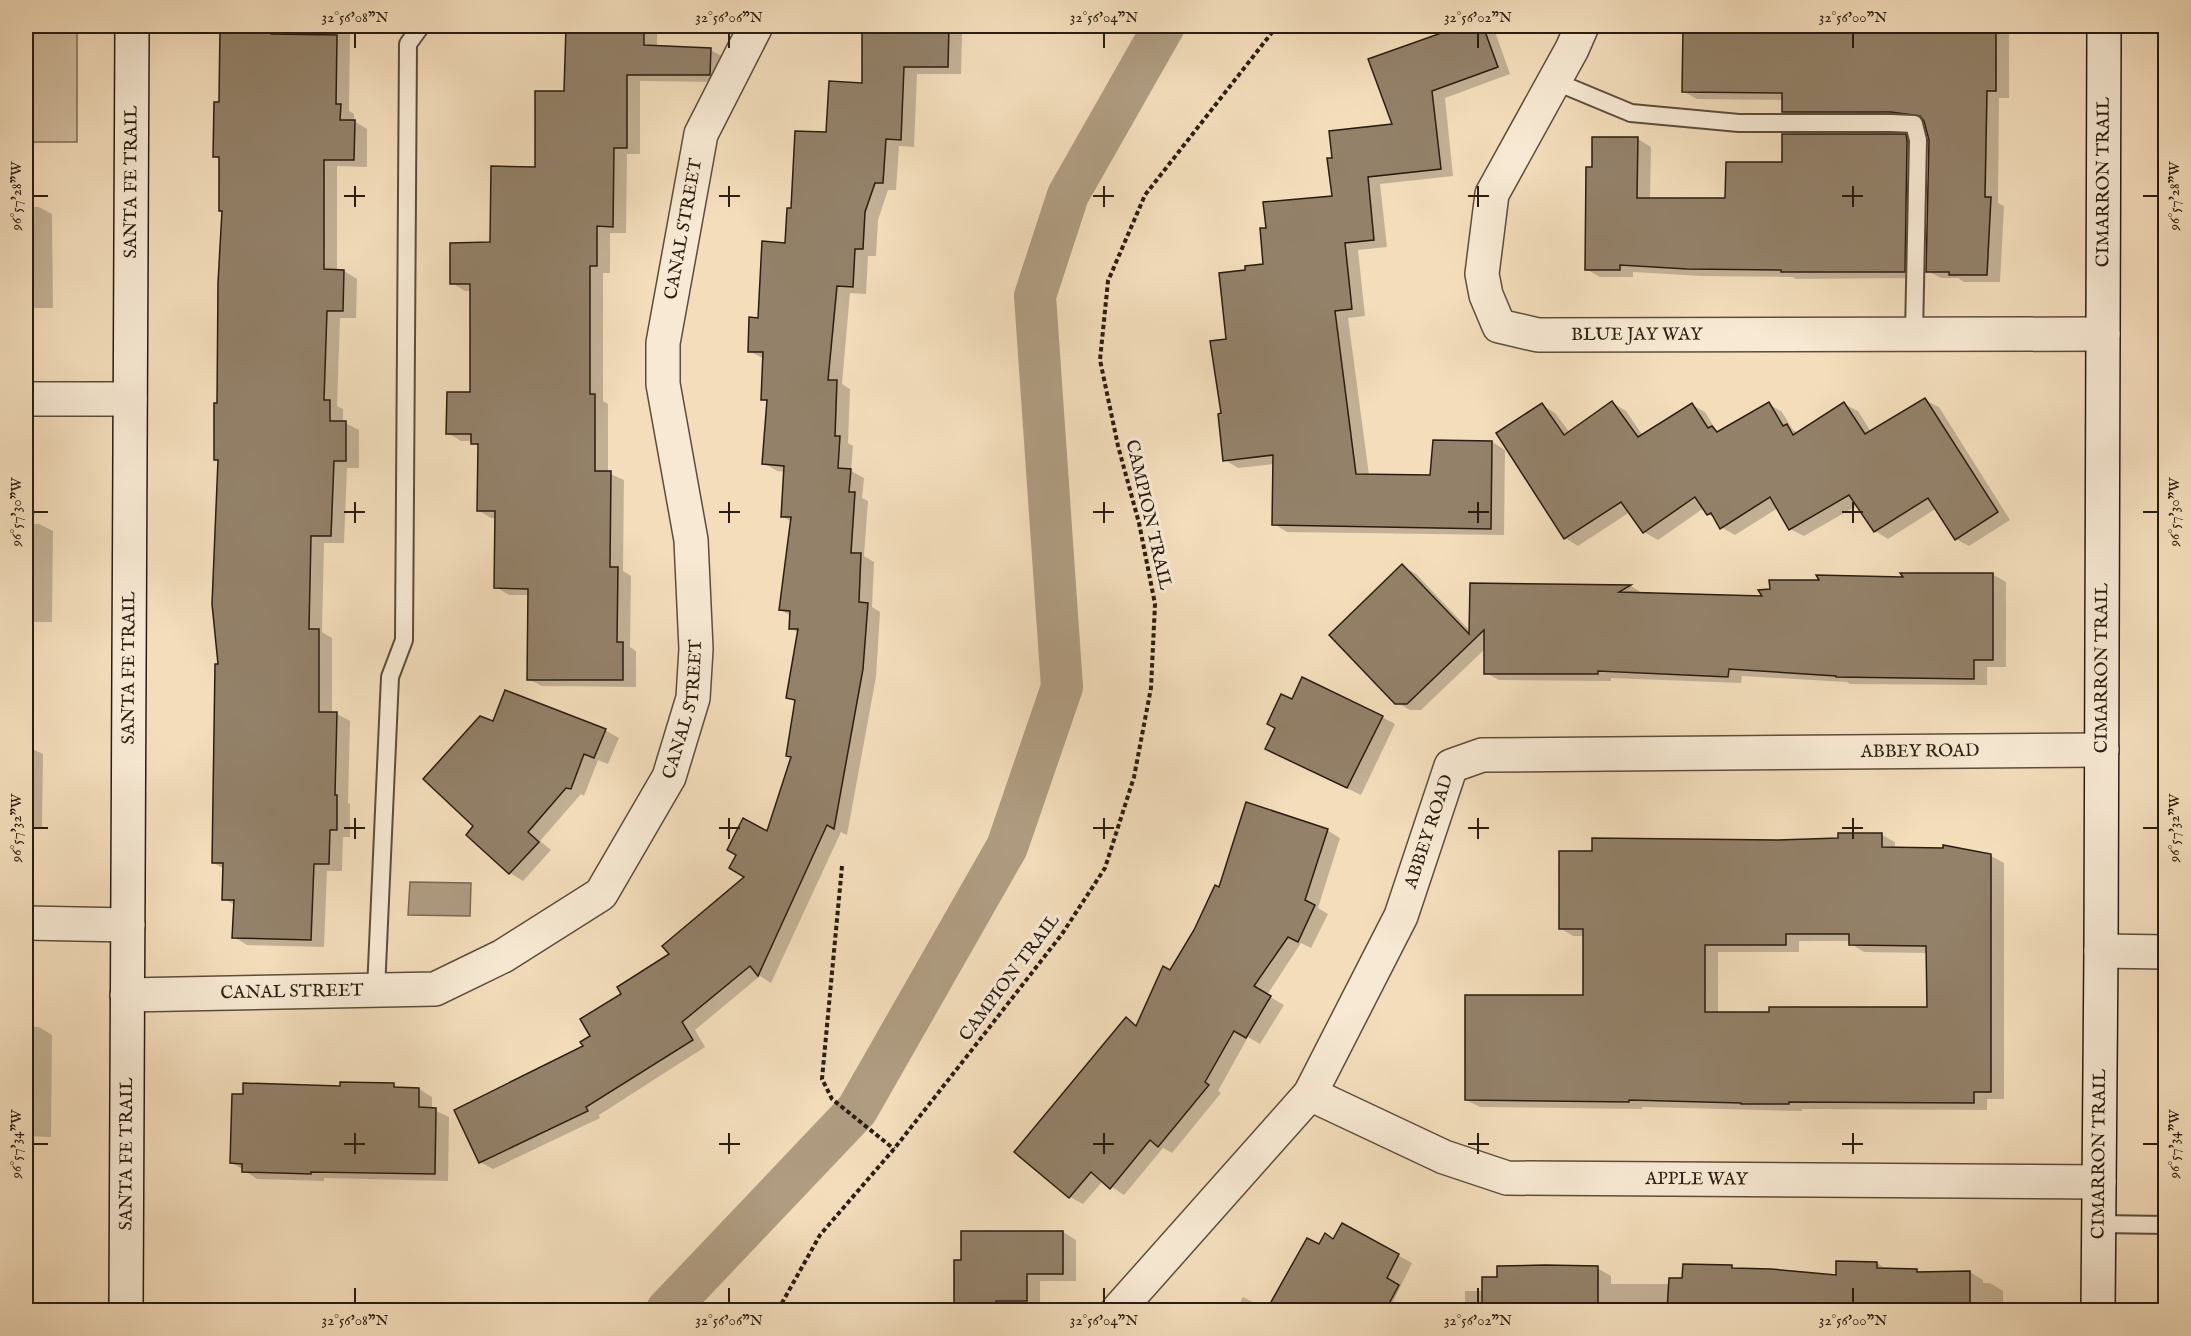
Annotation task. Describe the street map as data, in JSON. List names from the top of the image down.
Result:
{
  "streets": {
    "street": [
      "SANTA FE TRAIL",
      "CIMARRON TRAIL",
      "CANAL STREET",
      "BLUE JAY WAY",
      "ABBEY ROAD",
      "APPLE WAY"
    ],
    "path": ["CAMPION TRAIL"]
  },
  "crossings": [
    ["SANTA FE TRAIL", "CANAL STREET"],
    ["CIMARRON TRAIL", "BLUE JAY WAY"],
    ["CIMARRON TRAIL", "ABBEY ROAD"],
    ["CIMARRON TRAIL", "APPLE WAY"],
    ["ABBEY ROAD", "APPLE WAY"]
  ],
  "coordinates": [
    "32°56'08\"N",
    "32°56'06\"N",
    "32°56'04\"N",
    "32°56'02\"N",
    "32°56'00\"N",
    "96°57'28\"W",
    "96°57'30\"W",
    "96°57'32\"W",
    "96°57'34\"W"
  ]
}
